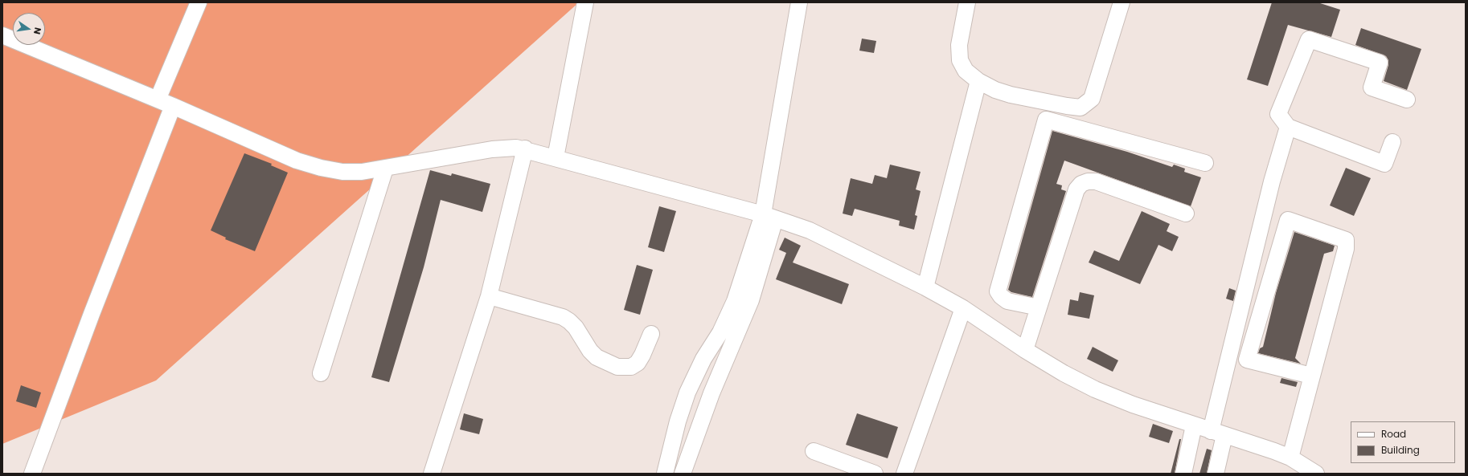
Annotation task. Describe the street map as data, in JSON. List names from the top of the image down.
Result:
{
  "legend": ["Road", "Building"],
  "north": "right"
}
